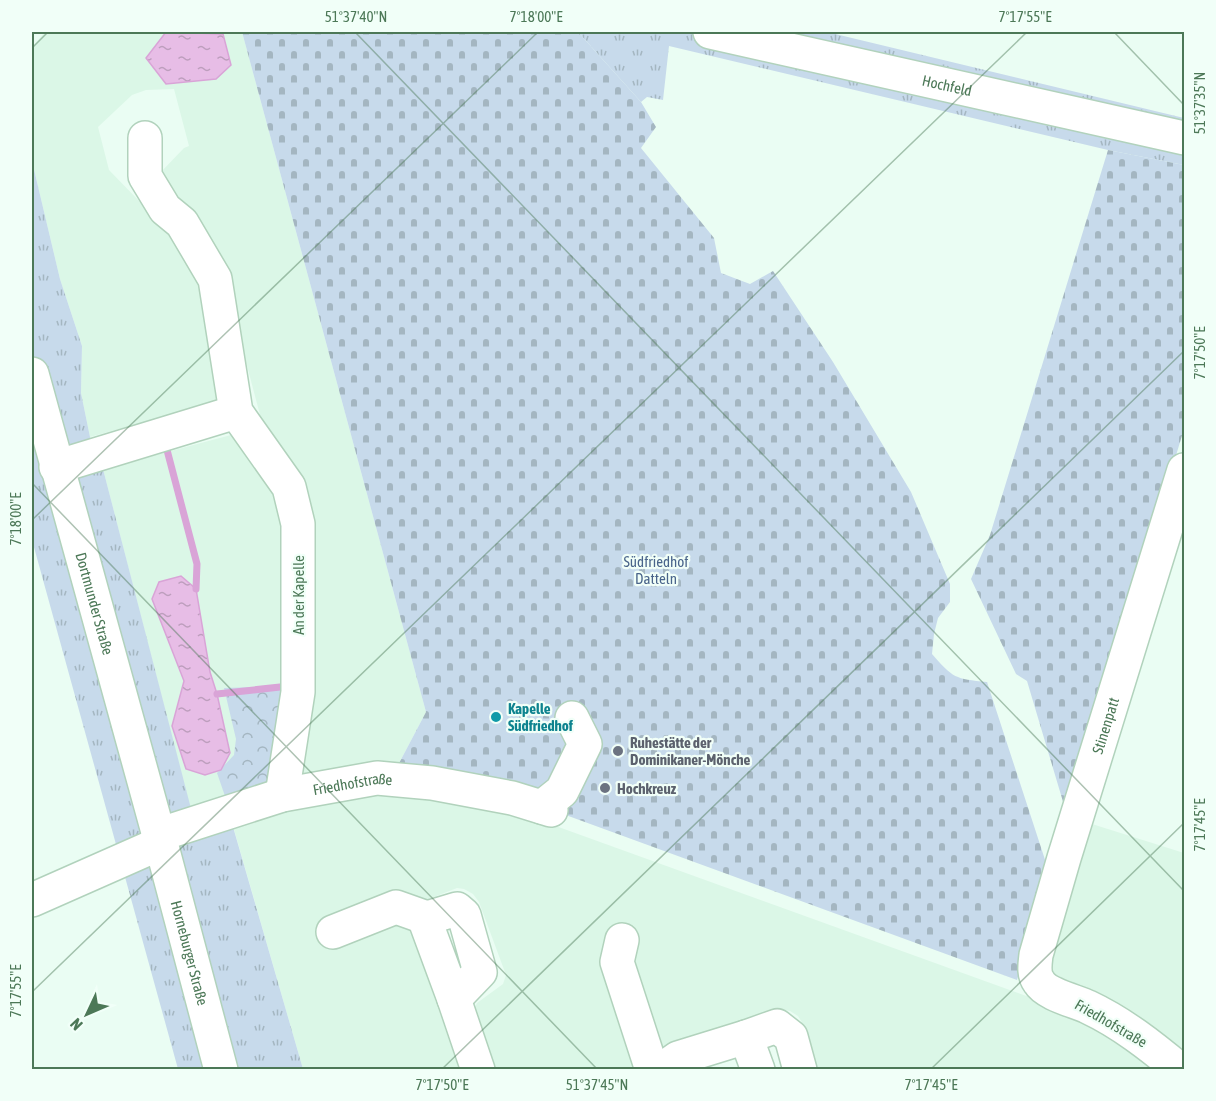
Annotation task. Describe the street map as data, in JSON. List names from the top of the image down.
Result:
{
  "streets": {
    "street": [
      "Hochfeld",
      "An der Kapelle",
      "Dortmunder Straße",
      "Stinenpatt",
      "Friedhofstraße",
      "Horneburger Straße"
    ]
  },
  "crossings": [
    ["An der Kapelle", "Friedhofstraße"],
    ["Dortmunder Straße", "Friedhofstraße"],
    ["Dortmunder Straße", "Horneburger Straße"],
    ["Stinenpatt", "Friedhofstraße"],
    ["Friedhofstraße", "Horneburger Straße"]
  ],
  "parks": ["Südfriedhof Datteln"],
  "places": ["Kapelle Südfriedhof", "Ruhestätte der Dominikaner-Mönche", "Hochkreuz"],
  "north": "bottom left",
  "coordinates": [
    "51°37'40\"N",
    "7°18'00\"E",
    "7°17'55\"E",
    "51°37'35\"N",
    "7°17'50\"E",
    "7°17'45\"E",
    "51°37'45\"N"
  ]
}
